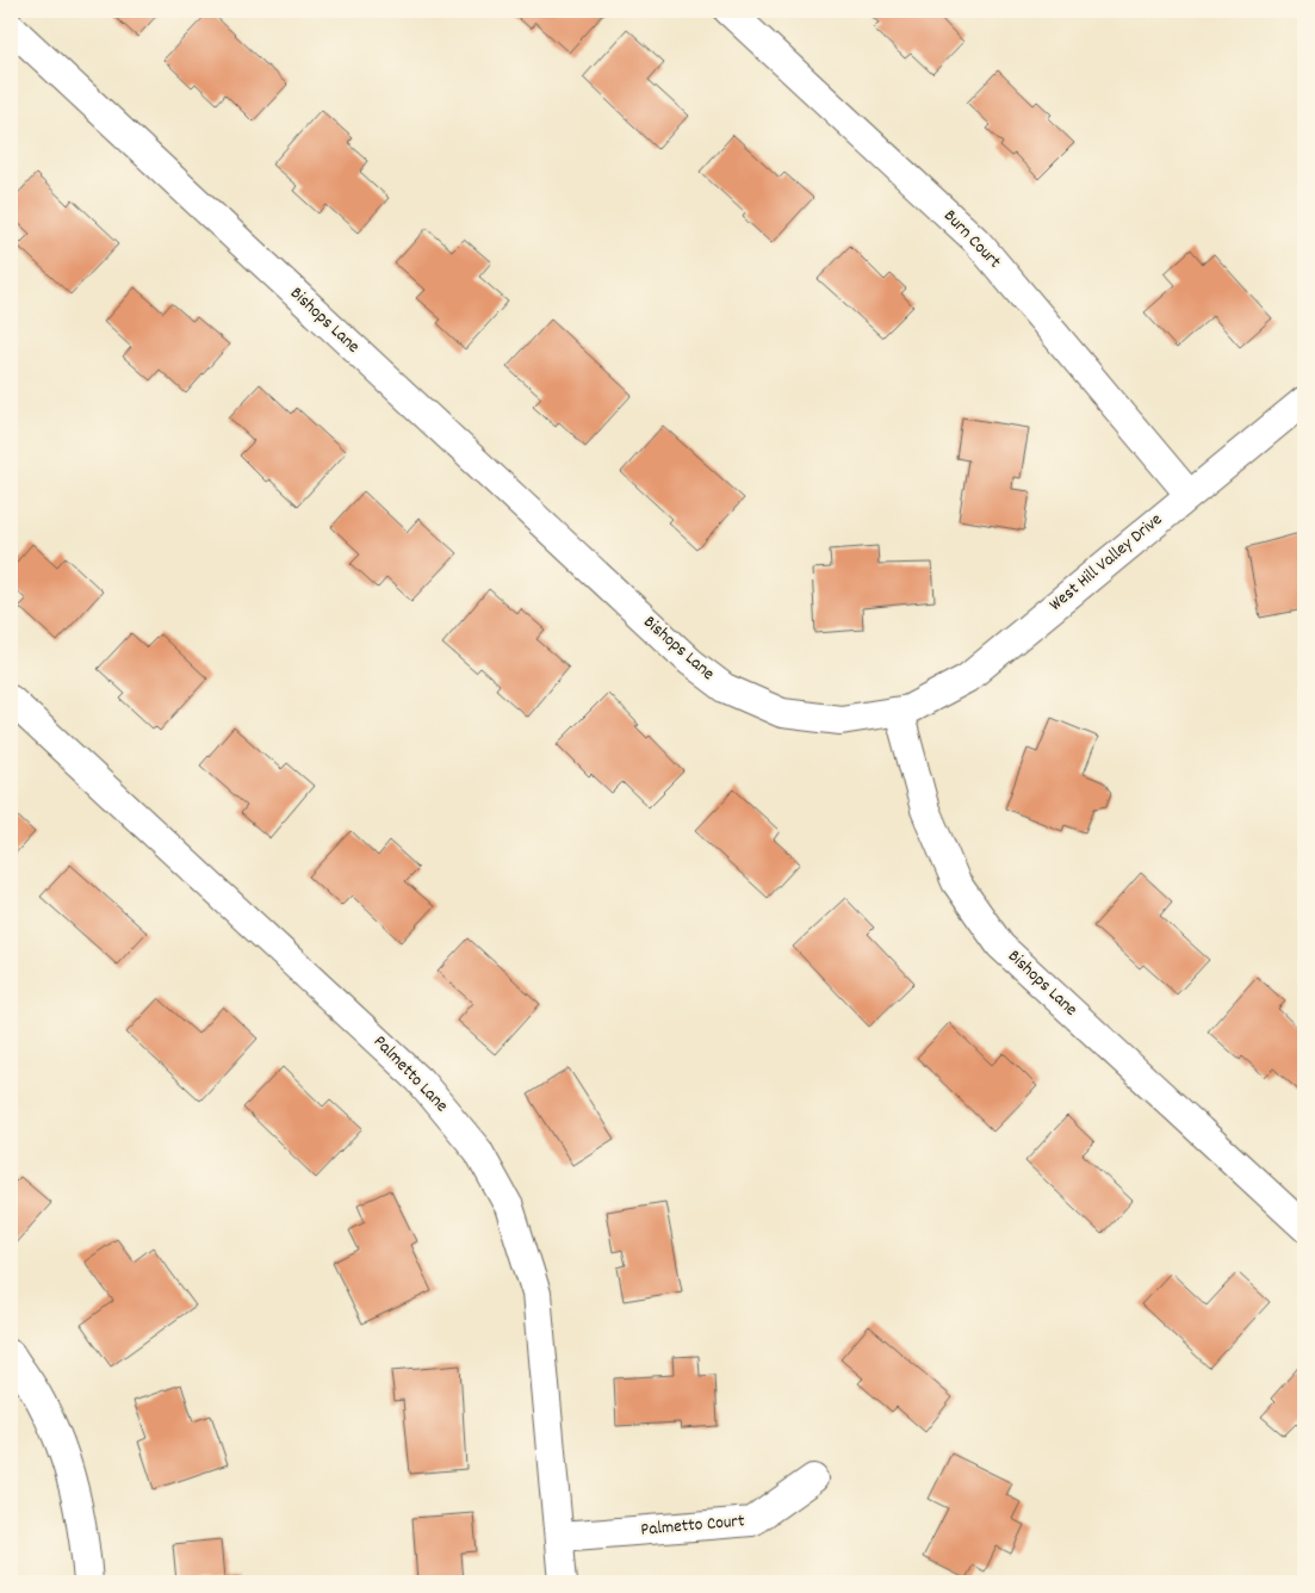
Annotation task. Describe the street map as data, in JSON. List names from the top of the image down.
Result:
{
  "streets": {
    "street": [
      "Burn Court",
      "Bishops Lane",
      "West Hill Valley Drive",
      "Palmetto Lane",
      "Palmetto Court"
    ]
  },
  "crossings": [
    ["Burn Court", "West Hill Valley Drive"],
    ["Bishops Lane", "West Hill Valley Drive"],
    ["Palmetto Lane", "Palmetto Court"]
  ]
}
